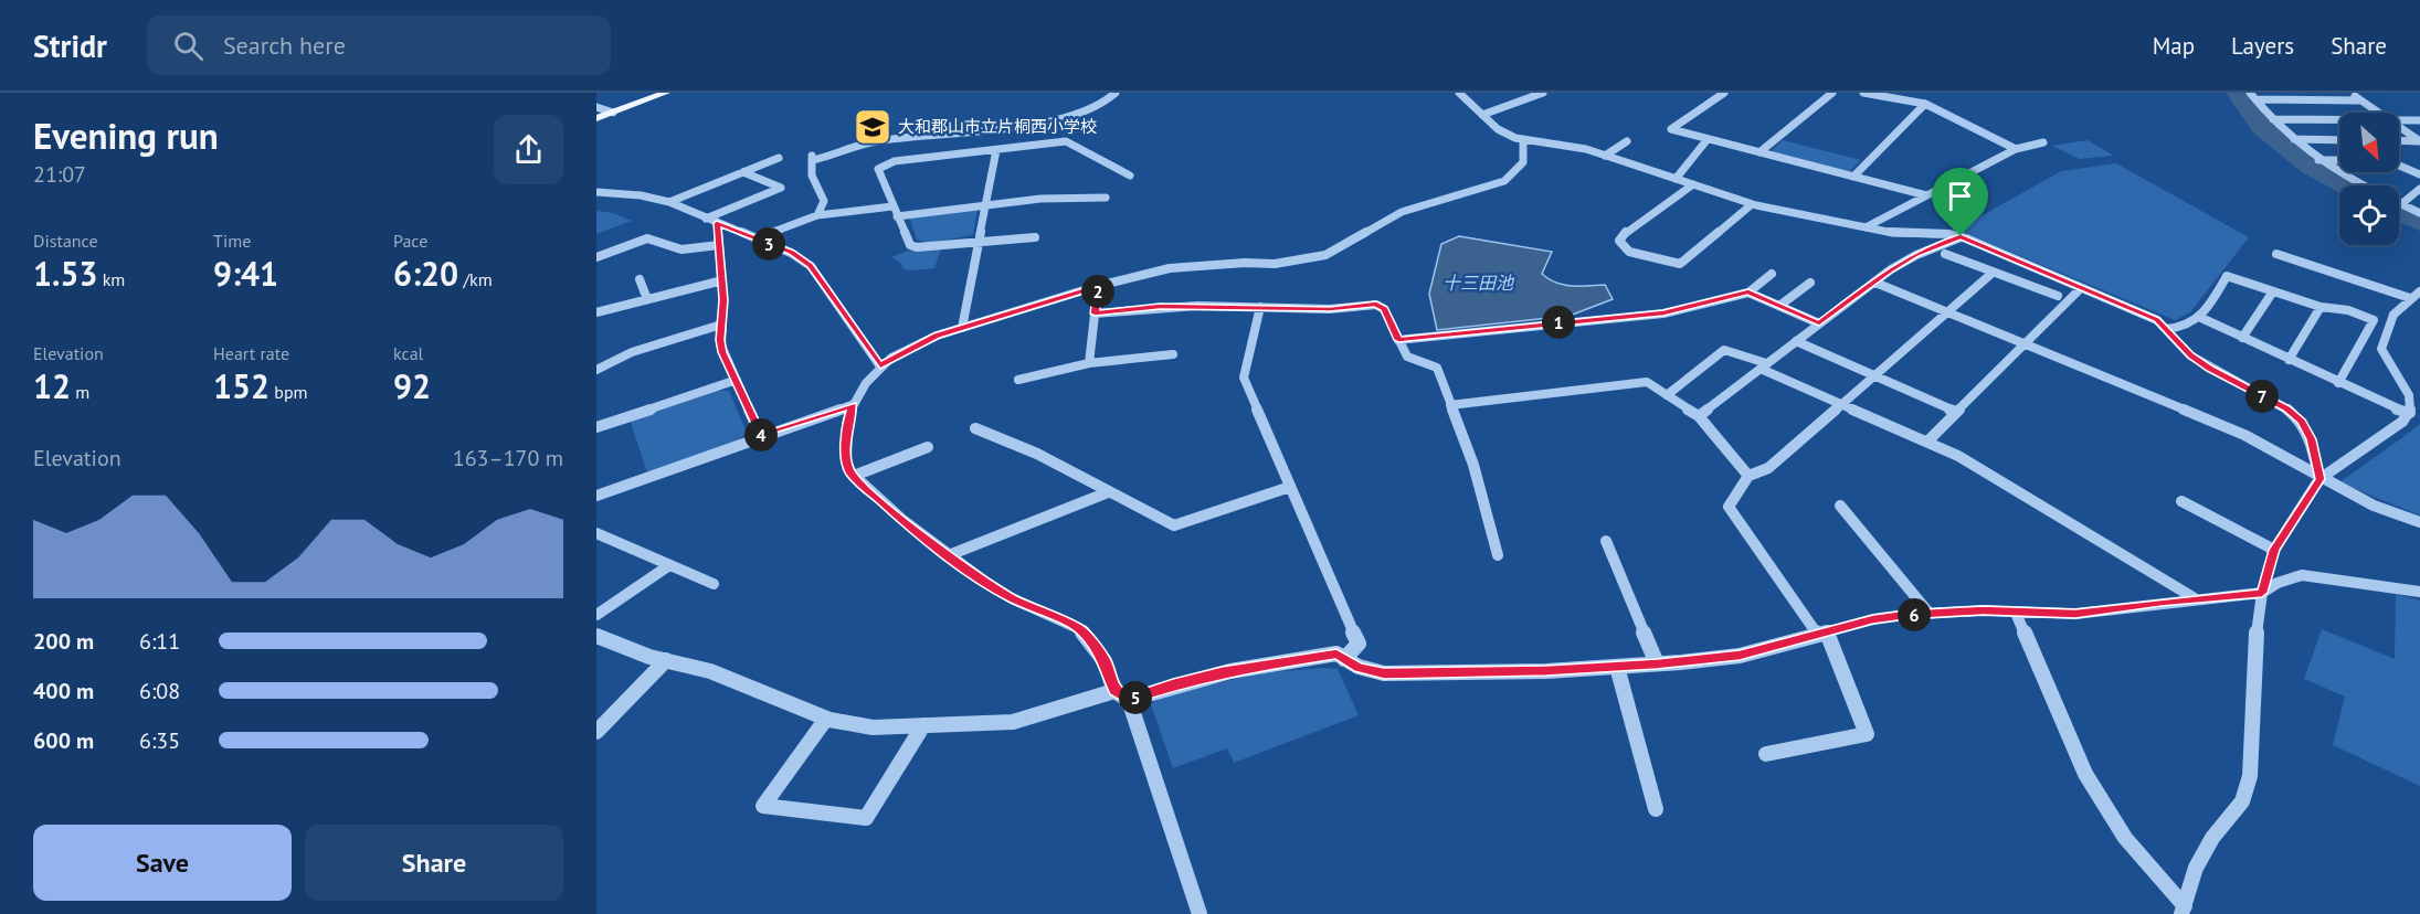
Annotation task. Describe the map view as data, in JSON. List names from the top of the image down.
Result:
{
  "water": ["十三田池"],
  "places": {
    "school or university": ["大和郡山市立片桐西小学校"]
  },
  "north": "bottom right",
  "page": {
    "header": "Stridr",
    "search": "Search here",
    "nav": ["Map", "Layers", "Share"],
    "heading": ["Evening run", "21:07"],
    "stats": [
      ["Distance", "1.53 km"],
      ["Time", "9:41"],
      ["Pace", "6:20 /km"],
      ["Elevation", "12 m"],
      ["Heart rate", "152 bpm"],
      ["kcal", "92"]
    ],
    "pins": [
      "3",
      "2",
      "1",
      "7",
      "4",
      "6",
      "5"
    ],
    "chart": ["Elevation", "163–170 m"],
    "list": [
      {
        "name": "200 m",
        "note": "6:11"
      },
      {
        "name": "400 m",
        "note": "6:08"
      },
      {
        "name": "600 m",
        "note": "6:35"
      }
    ],
    "buttons": ["Save", "Share"]
  }
}
